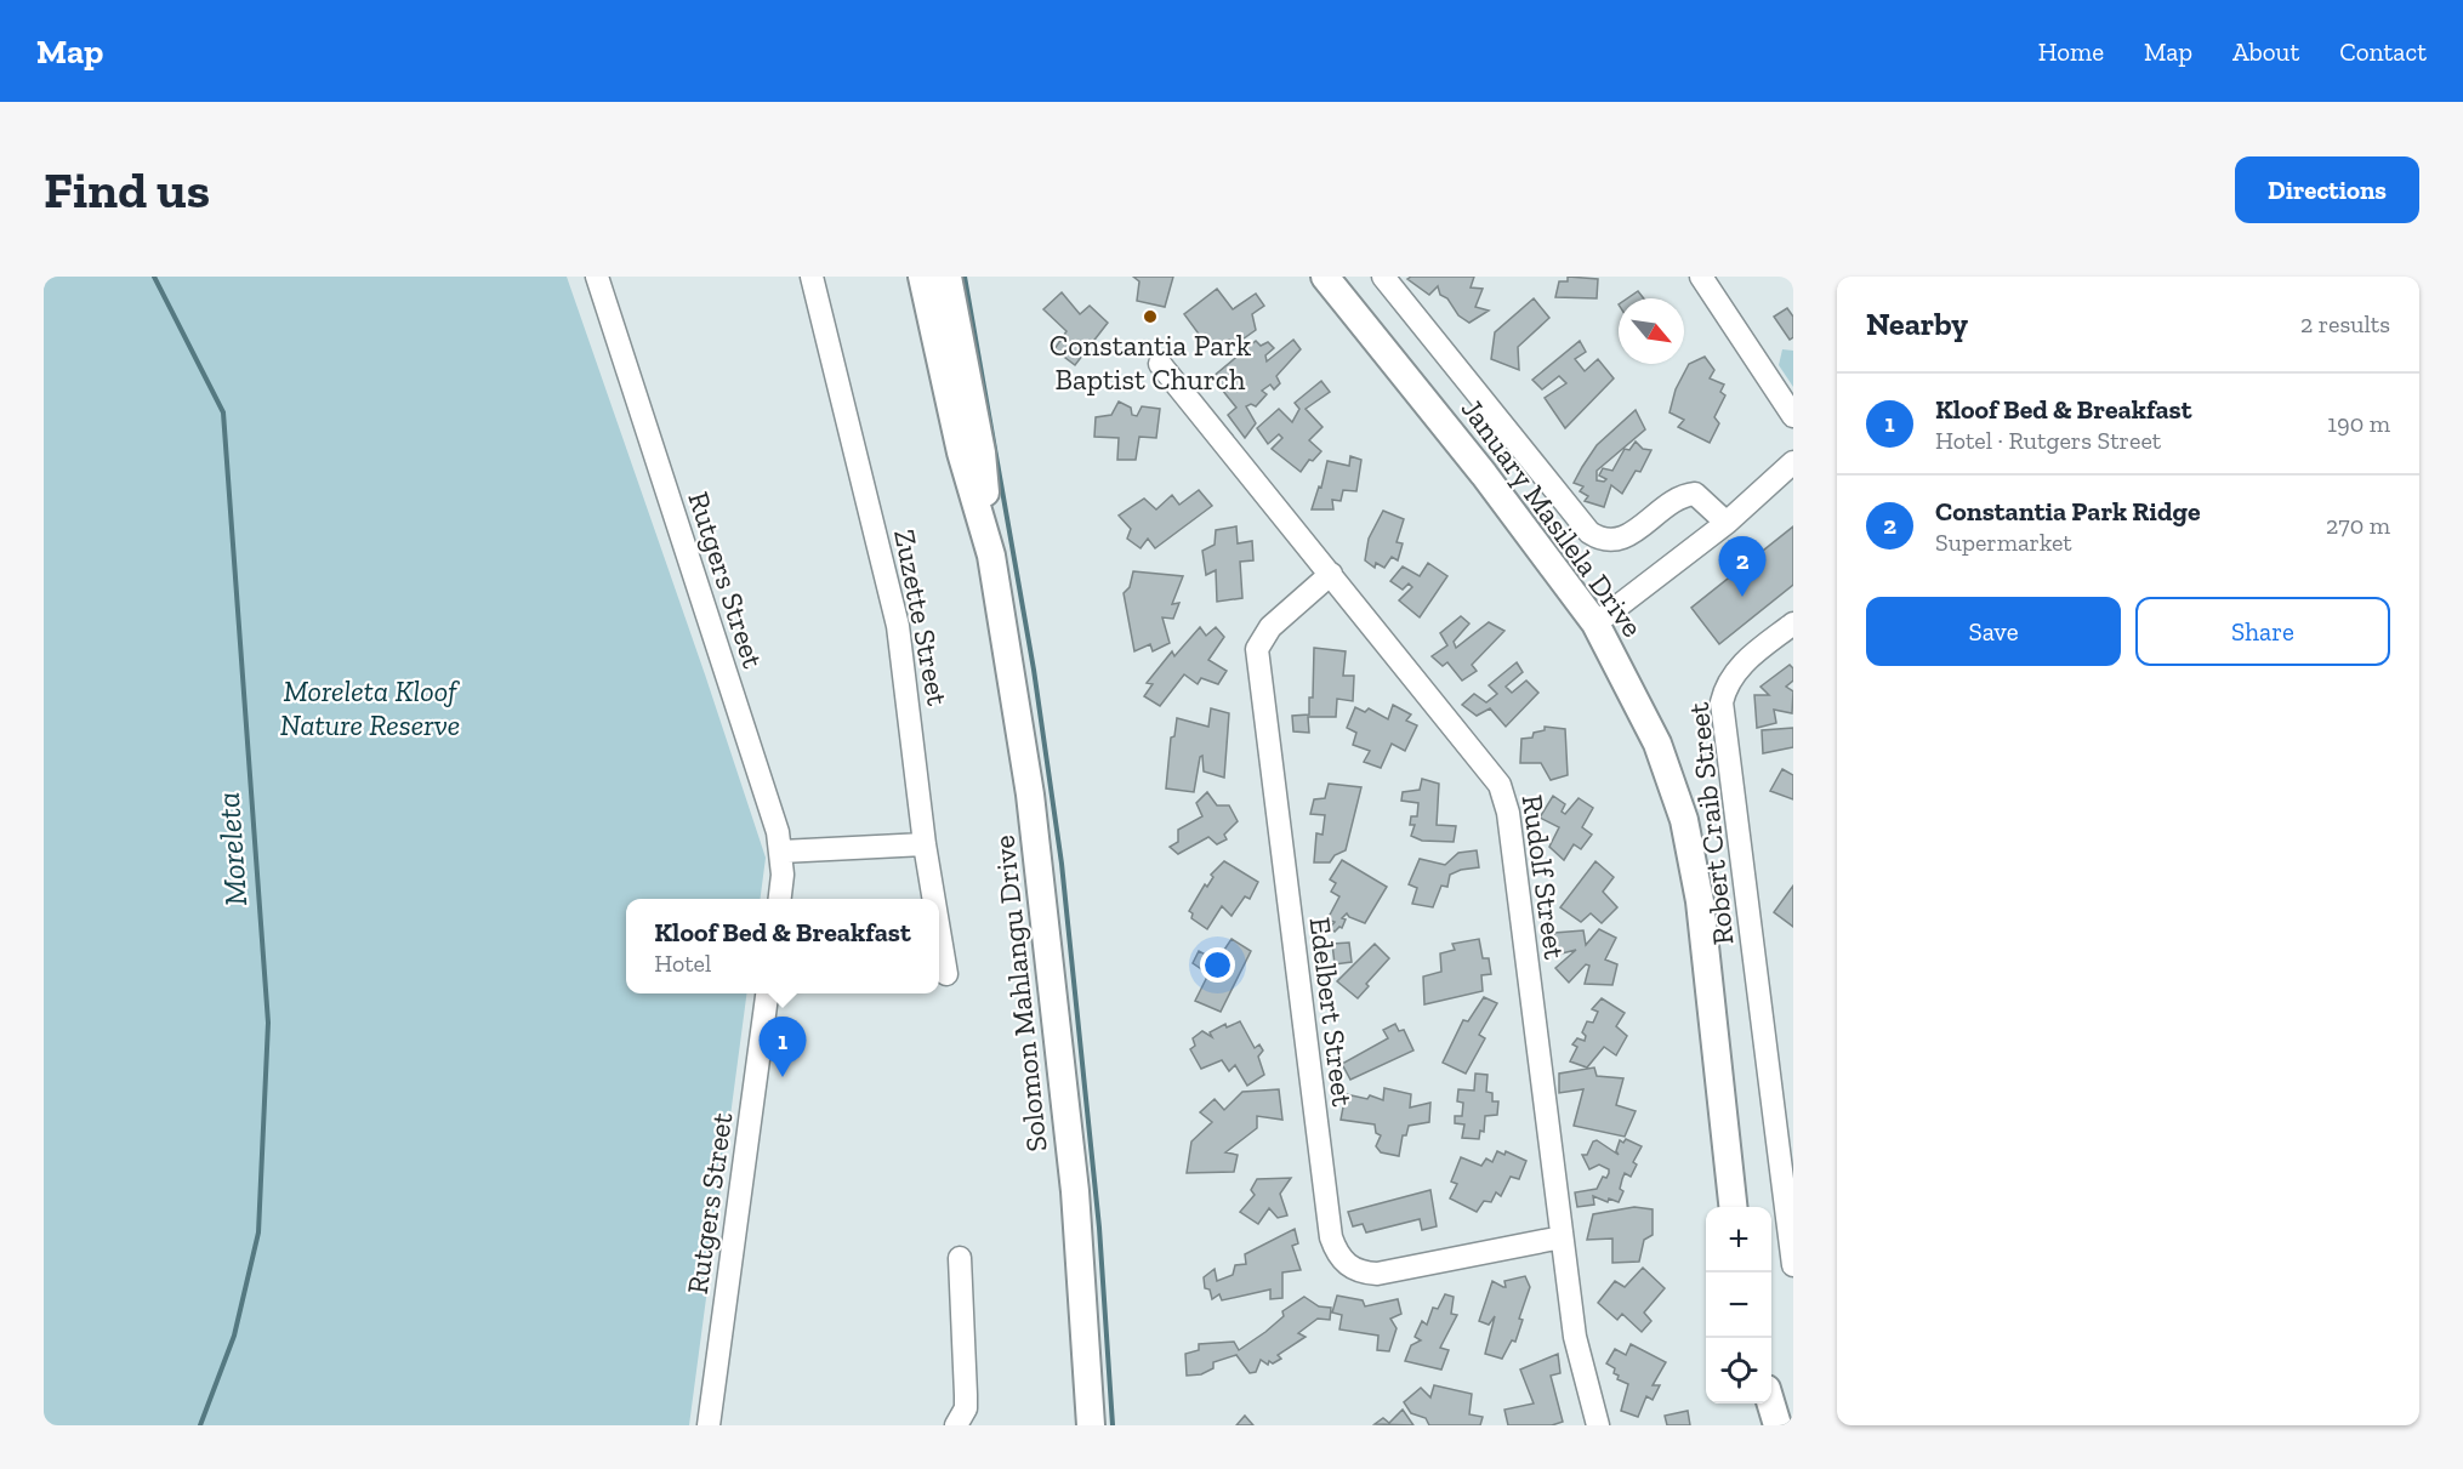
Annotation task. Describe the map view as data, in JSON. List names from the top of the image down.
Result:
{
  "streets": {
    "main road": ["January Masilela Drive", "Solomon Mahlangu Drive"],
    "street": [
      "Rutgers Street",
      "Zuzette Street",
      "Robert Craib Street",
      "Rudolf Street",
      "Edelbert Street"
    ]
  },
  "crossings": [
    ["Rudolf Street", "Edelbert Street"]
  ],
  "water": ["Moreleta"],
  "parks": ["Moreleta Kloof Nature Reserve"],
  "places": ["Constantia Park Baptist Church"],
  "north": "bottom right",
  "page": {
    "header": "Map",
    "nav": [
      "Home",
      "Map",
      "About",
      "Contact"
    ],
    "buttons": [
      "Directions",
      ["Save", "Share"]
    ],
    "title": "Find us",
    "heading": ["Nearby", "2 results"],
    "list": [
      {
        "mark": "1",
        "name": "Kloof Bed & Breakfast",
        "note": "Hotel · Rutgers Street",
        "value": "190 m"
      },
      {
        "mark": "2",
        "name": "Constantia Park Ridge",
        "note": "Supermarket",
        "value": "270 m"
      }
    ],
    "pins": ["2", "1"],
    "popup": ["Kloof Bed & Breakfast", "Hotel"],
    "map_buttons": ["+", "−"]
  }
}
